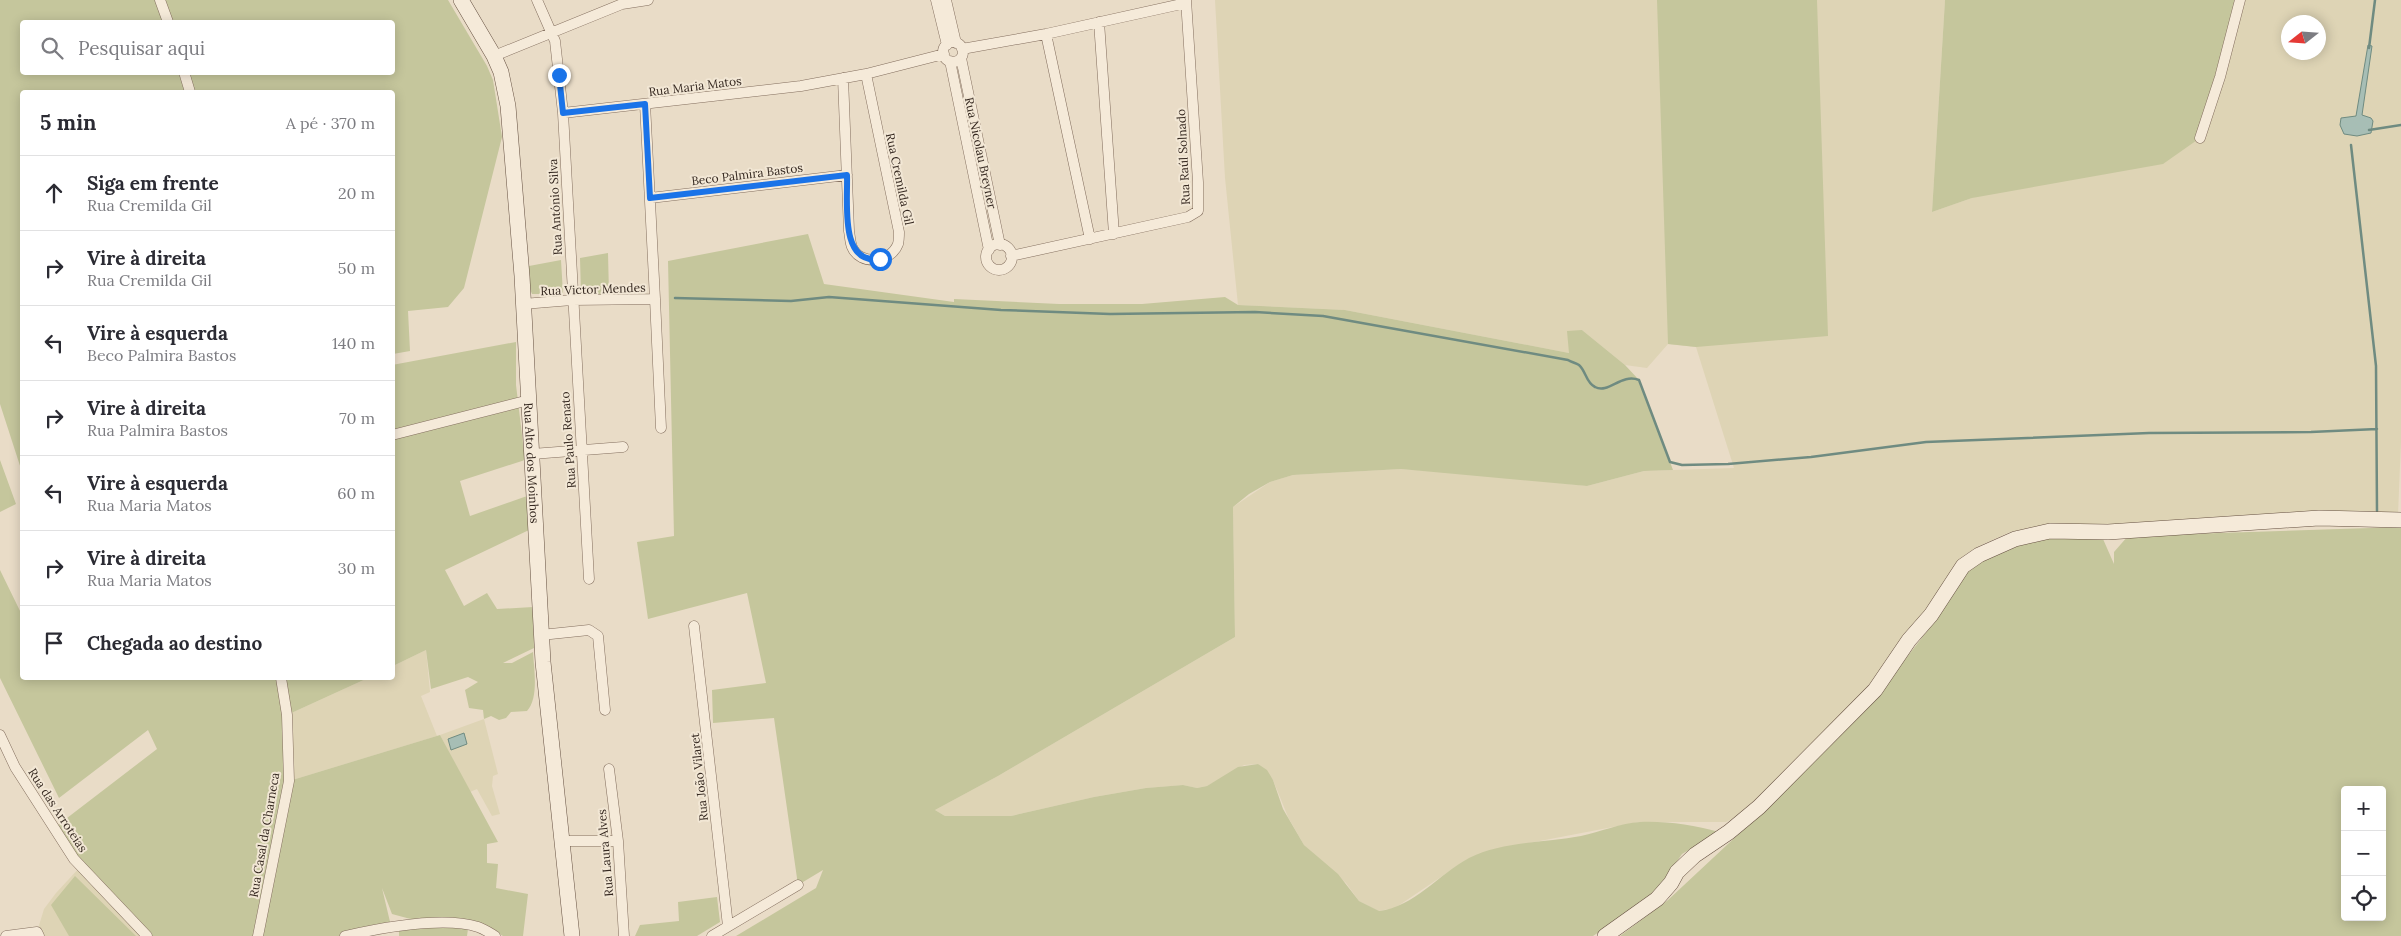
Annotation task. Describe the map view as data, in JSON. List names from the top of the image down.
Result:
{
  "streets": {
    "street": [
      "Rua Maria Matos",
      "Rua Nicolau Breyner",
      "Rua Raúl Solnado",
      "Beco Palmira Bastos",
      "Rua Cremilda Gil",
      "Rua António Silva",
      "Rua Victor Mendes",
      "Rua Paulo Renato",
      "Rua Alto dos Moinhos",
      "Rua João Vilaret",
      "Rua das Arroteias",
      "Rua Casal da Charneca",
      "Rua Laura Alves"
    ]
  },
  "crossings": [
    ["Rua Maria Matos", "Rua Nicolau Breyner"],
    ["Rua Maria Matos", "Rua Raúl Solnado"],
    ["Rua Maria Matos", "Rua Cremilda Gil"],
    ["Rua Maria Matos", "Rua António Silva"],
    ["Rua Nicolau Breyner", "Rua Raúl Solnado"],
    ["Beco Palmira Bastos", "Rua Cremilda Gil"],
    ["Rua António Silva", "Rua Victor Mendes"],
    ["Rua António Silva", "Rua Paulo Renato"],
    ["Rua Victor Mendes", "Rua Paulo Renato"],
    ["Rua Victor Mendes", "Rua Alto dos Moinhos"]
  ],
  "north": "left",
  "page": {
    "search": "Pesquisar aqui",
    "heading": ["5 min", "A pé · 370 m"],
    "list": [
      ["Siga em frente", "Rua Cremilda Gil", "20 m"],
      ["Vire à direita", "Rua Cremilda Gil", "50 m"],
      ["Vire à esquerda", "Beco Palmira Bastos", "140 m"],
      ["Vire à direita", "Rua Palmira Bastos", "70 m"],
      ["Vire à esquerda", "Rua Maria Matos", "60 m"],
      ["Vire à direita", "Rua Maria Matos", "30 m"],
      "Chegada ao destino"
    ],
    "map_buttons": ["+", "−"]
  }
}
